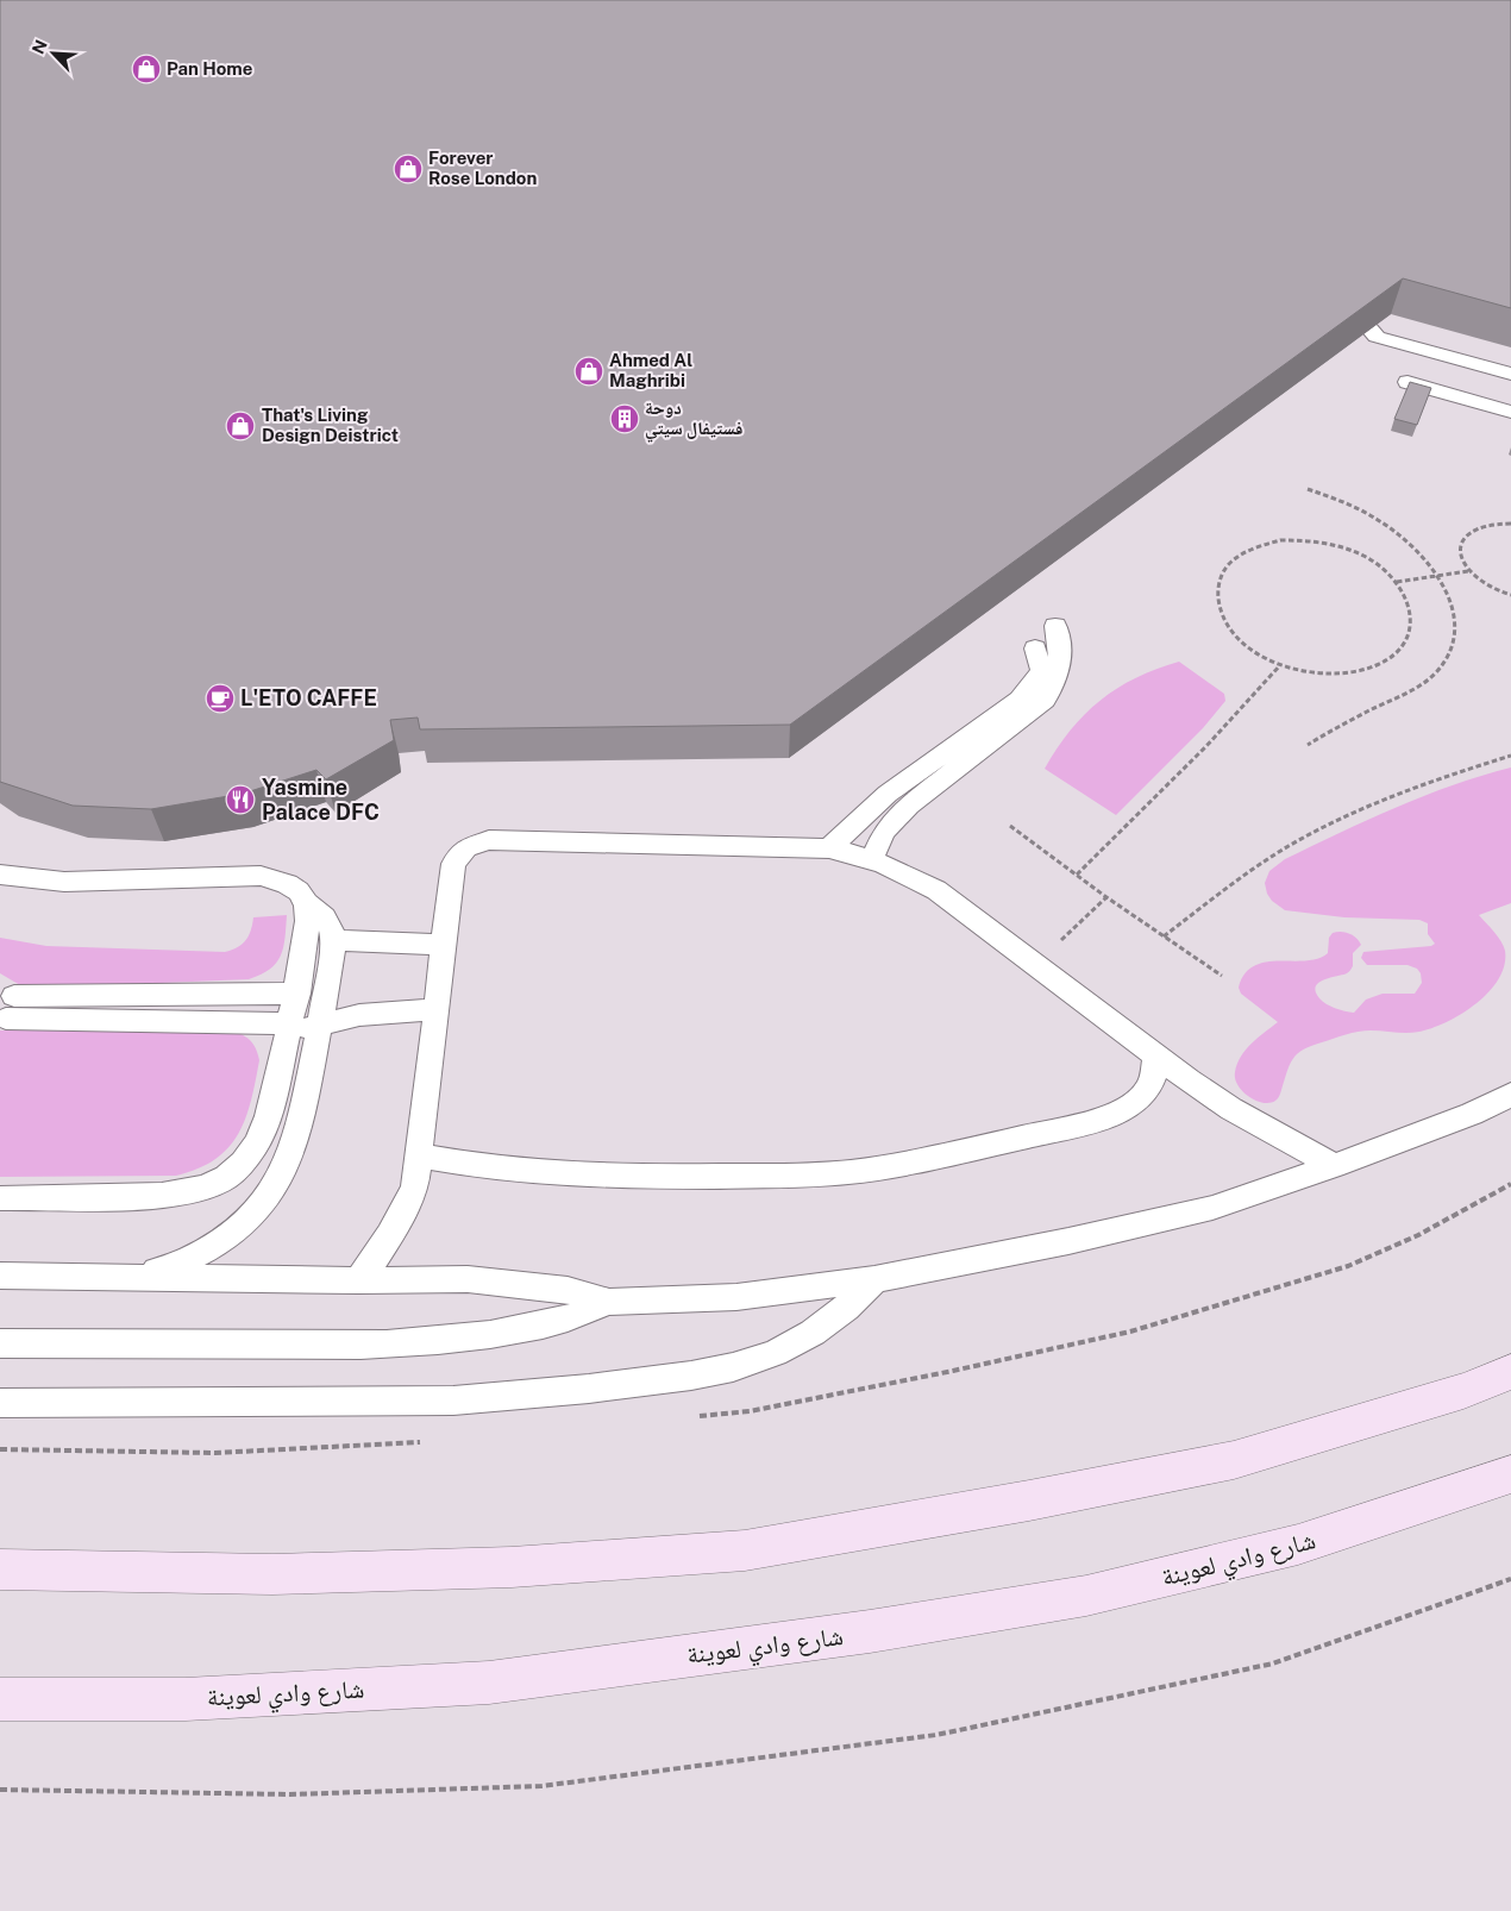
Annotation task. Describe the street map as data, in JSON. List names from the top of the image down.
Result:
{
  "streets": {
    "main road": ["شارع وادي لعوينة"]
  },
  "places": {
    "shop": [
      "Pan Home",
      "Forever Rose London",
      "Ahmed Al Maghribi",
      "That's Living Design Deistrict"
    ],
    "building": ["دوحة فستيفال سيتي"],
    "cafe": ["L'ETO CAFFE"],
    "restaurant": ["Yasmine Palace DFC"]
  },
  "north": "top left"
}
